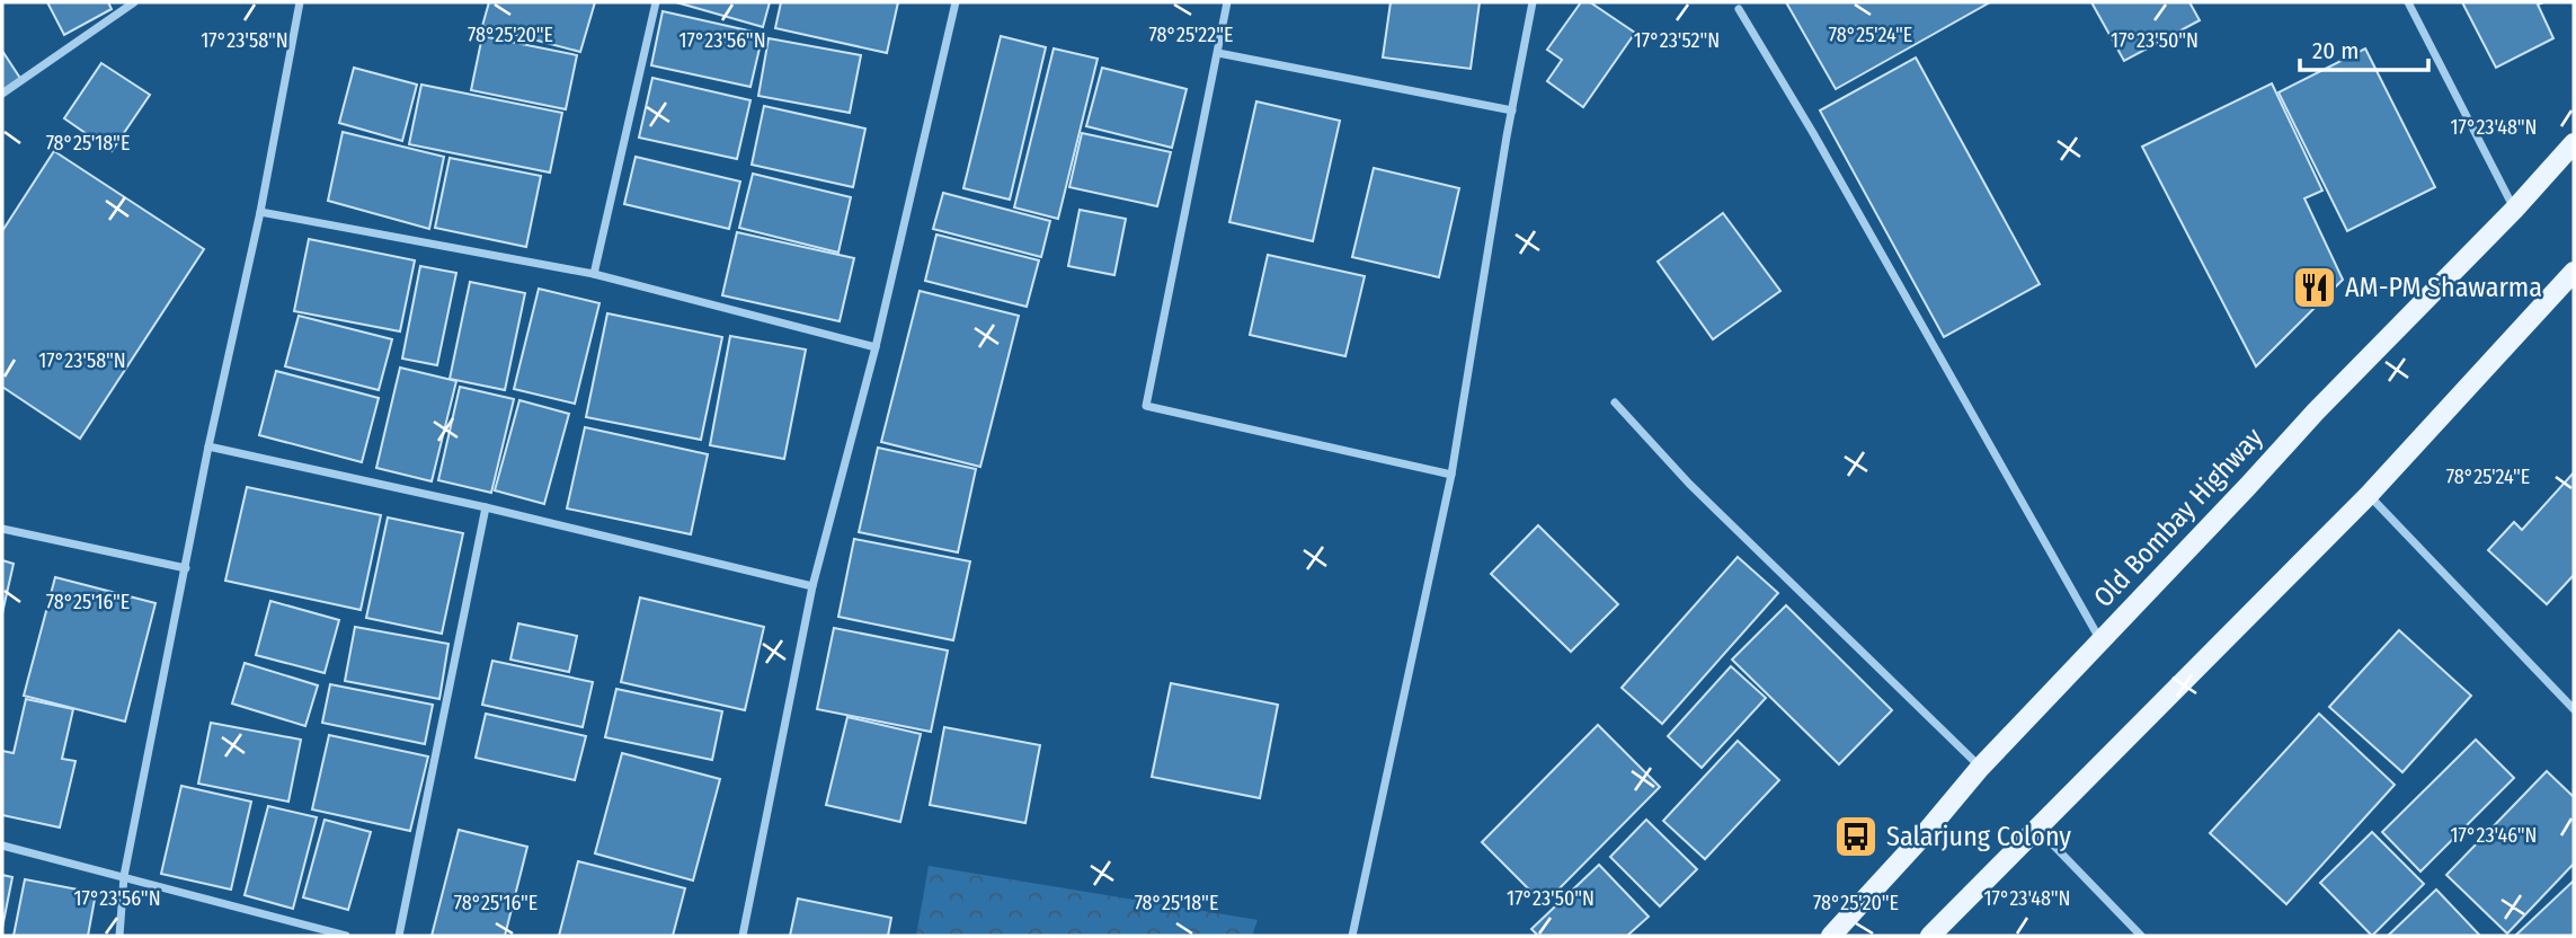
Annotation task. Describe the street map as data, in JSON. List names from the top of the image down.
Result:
{
  "streets": {
    "main road": ["Old Bombay Highway"]
  },
  "places": {
    "restaurant": ["AM-PM Shawarma"],
    "bus stop": ["Salarjung Colony"]
  },
  "scale_bar": "20 m",
  "coordinates": [
    "78°25'20\"E",
    "78°25'22\"E",
    "78°25'24\"E",
    "17°23'58\"N",
    "17°23'56\"N",
    "17°23'50\"N",
    "17°23'52\"N",
    "17°23'48\"N",
    "78°25'18\"E",
    "78°25'16\"E",
    "17°23'46\"N"
  ]
}
